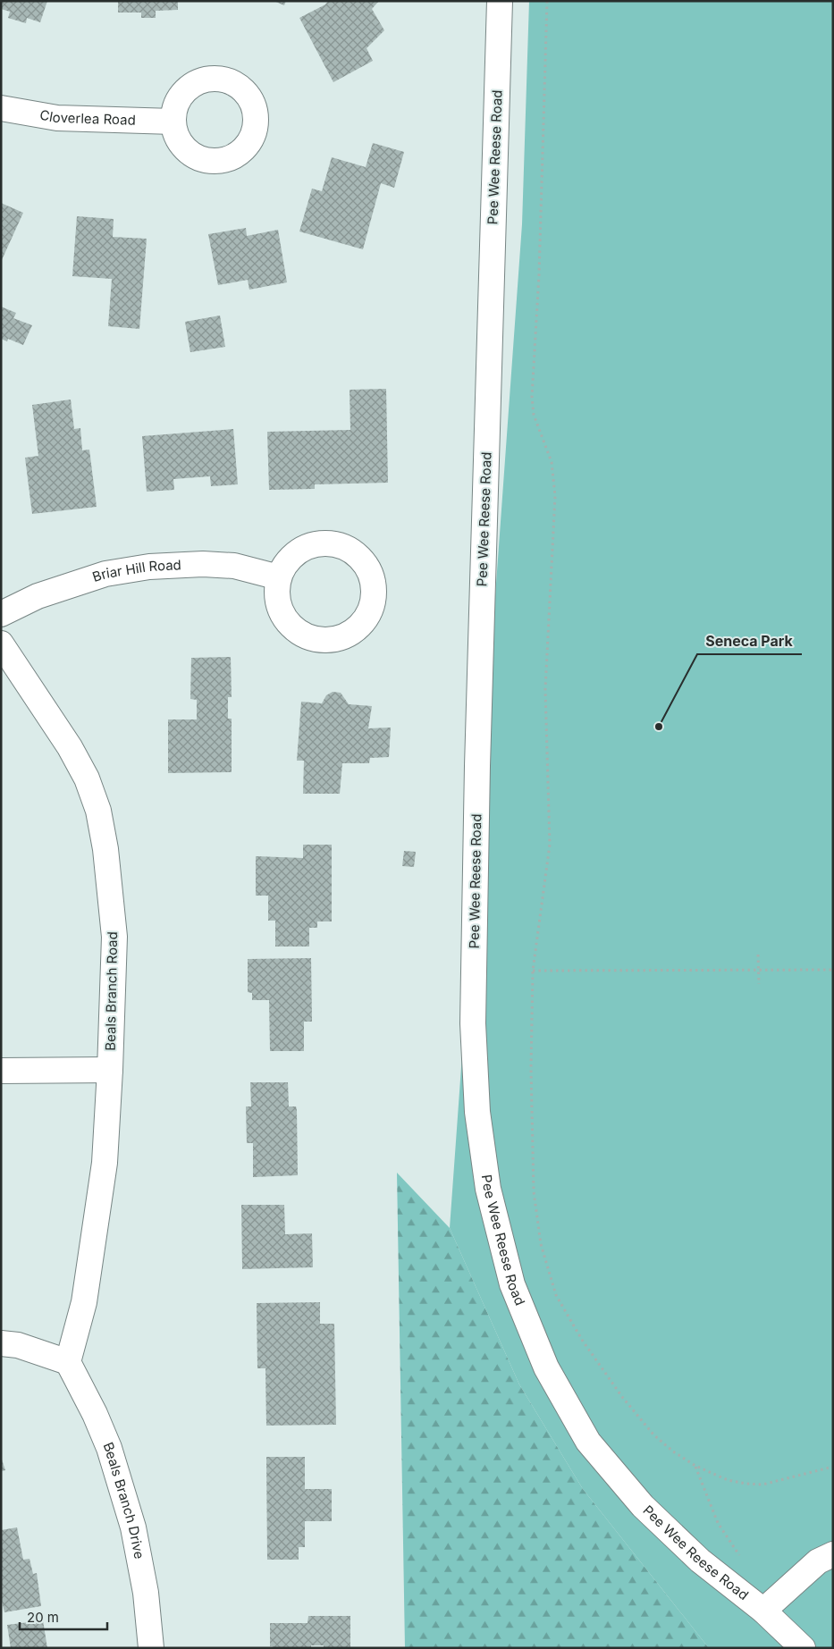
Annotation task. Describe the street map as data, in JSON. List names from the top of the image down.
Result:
{
  "streets": {
    "street": [
      "Cloverlea Road",
      "Pee Wee Reese Road",
      "Briar Hill Road",
      "Beals Branch Road",
      "Beals Branch Drive"
    ]
  },
  "crossings": [
    ["Beals Branch Road", "Beals Branch Drive"]
  ],
  "places": ["Seneca Park"],
  "scale_bar": "20 m"
}
